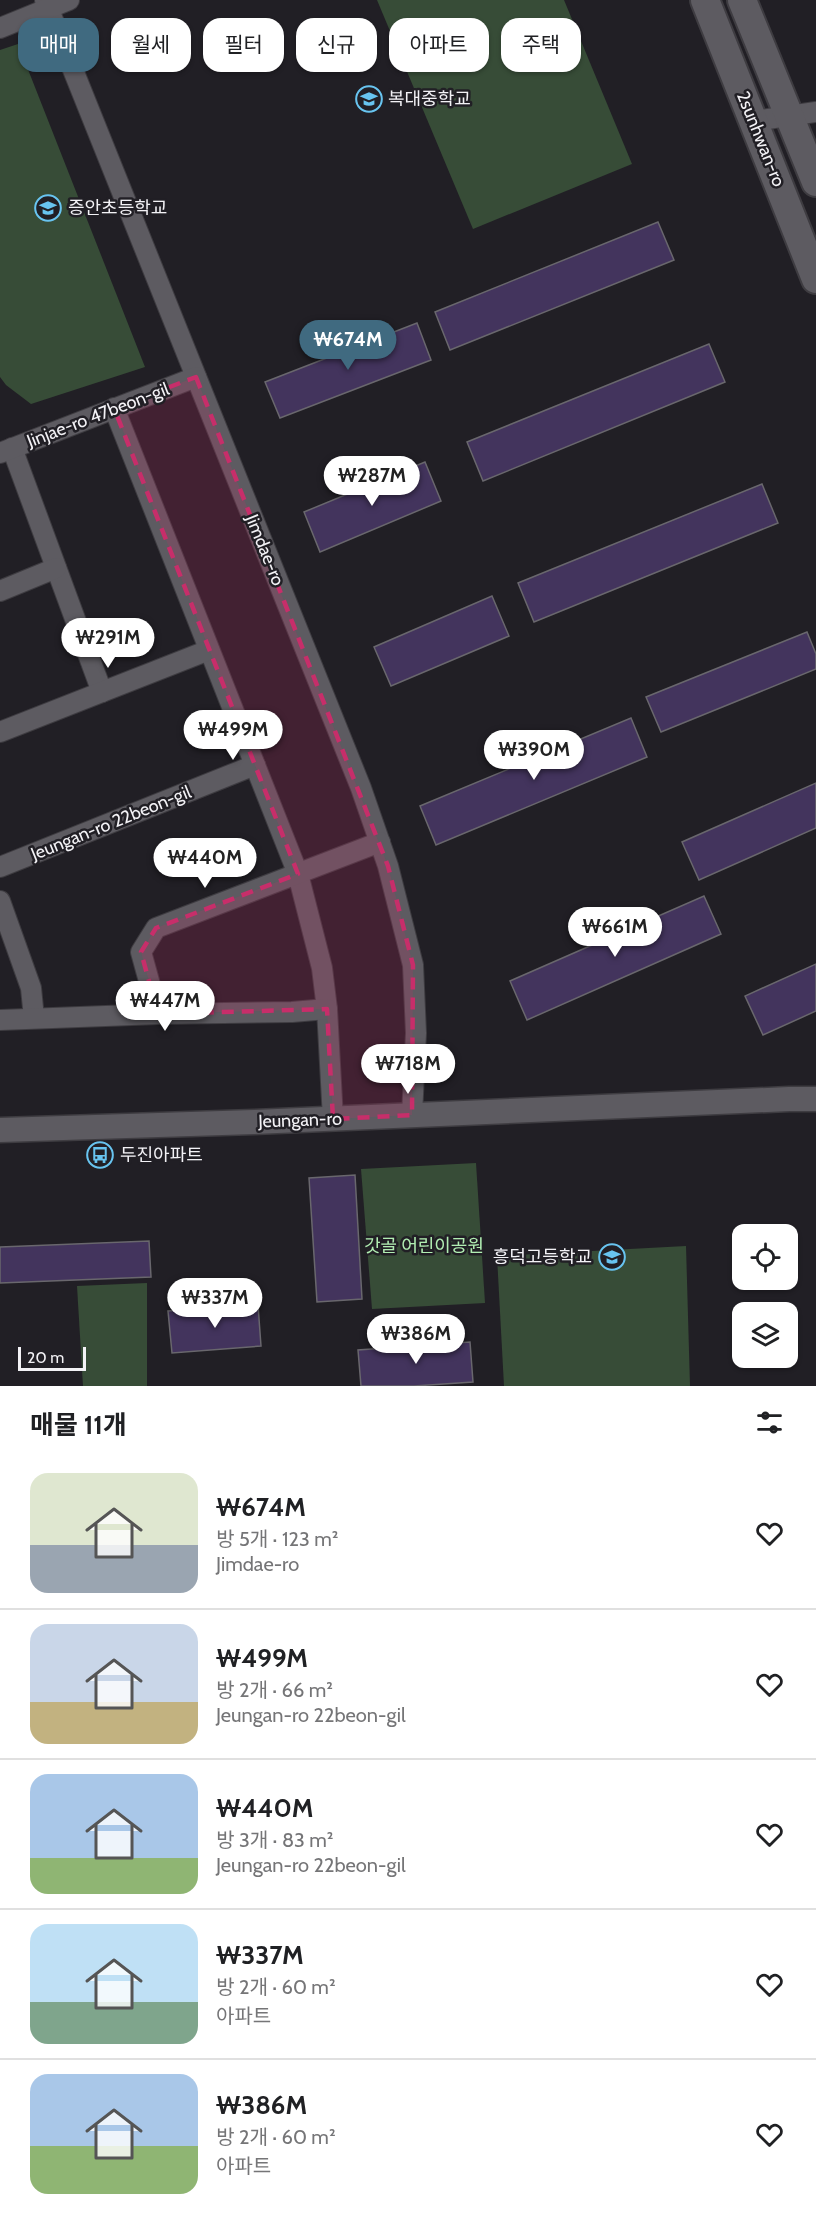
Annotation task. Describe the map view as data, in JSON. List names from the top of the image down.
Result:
{
  "streets": {
    "main road": ["2sunhwan-ro"],
    "street": [
      "Jinjae-ro 47beon-gil",
      "Jimdae-ro",
      "Jeungan-ro 22beon-gil",
      "Jeungan-ro"
    ]
  },
  "crossings": [
    ["Jinjae-ro 47beon-gil", "Jimdae-ro"],
    ["Jimdae-ro", "Jeungan-ro"]
  ],
  "parks": ["갓골 어린이공원"],
  "places": {
    "school or university": ["복대중학교", "증안초등학교", "흥덕고등학교"],
    "bus stop": ["두진아파트"]
  },
  "scale_bar": "20 m",
  "page": {
    "chip": [
      "매매",
      "월세",
      "필터",
      "신규",
      "아파트",
      "주택"
    ],
    "price": [
      "₩674M",
      "₩287M",
      "₩291M",
      "₩499M",
      "₩390M",
      "₩440M",
      "₩661M",
      "₩447M",
      "₩718M",
      "₩337M",
      "₩386M"
    ],
    "scale": "20 m",
    "heading": "매물 11개",
    "list": [
      {
        "name": "₩674M",
        "note": "방 5개 · 123 m² · Jimdae-ro"
      },
      {
        "name": "₩499M",
        "note": "방 2개 · 66 m² · Jeungan-ro 22beon-gil"
      },
      {
        "name": "₩440M",
        "note": "방 3개 · 83 m² · Jeungan-ro 22beon-gil"
      },
      {
        "name": "₩337M",
        "note": "방 2개 · 60 m² · 아파트"
      },
      {
        "name": "₩386M",
        "note": "방 2개 · 60 m² · 아파트"
      }
    ]
  }
}
